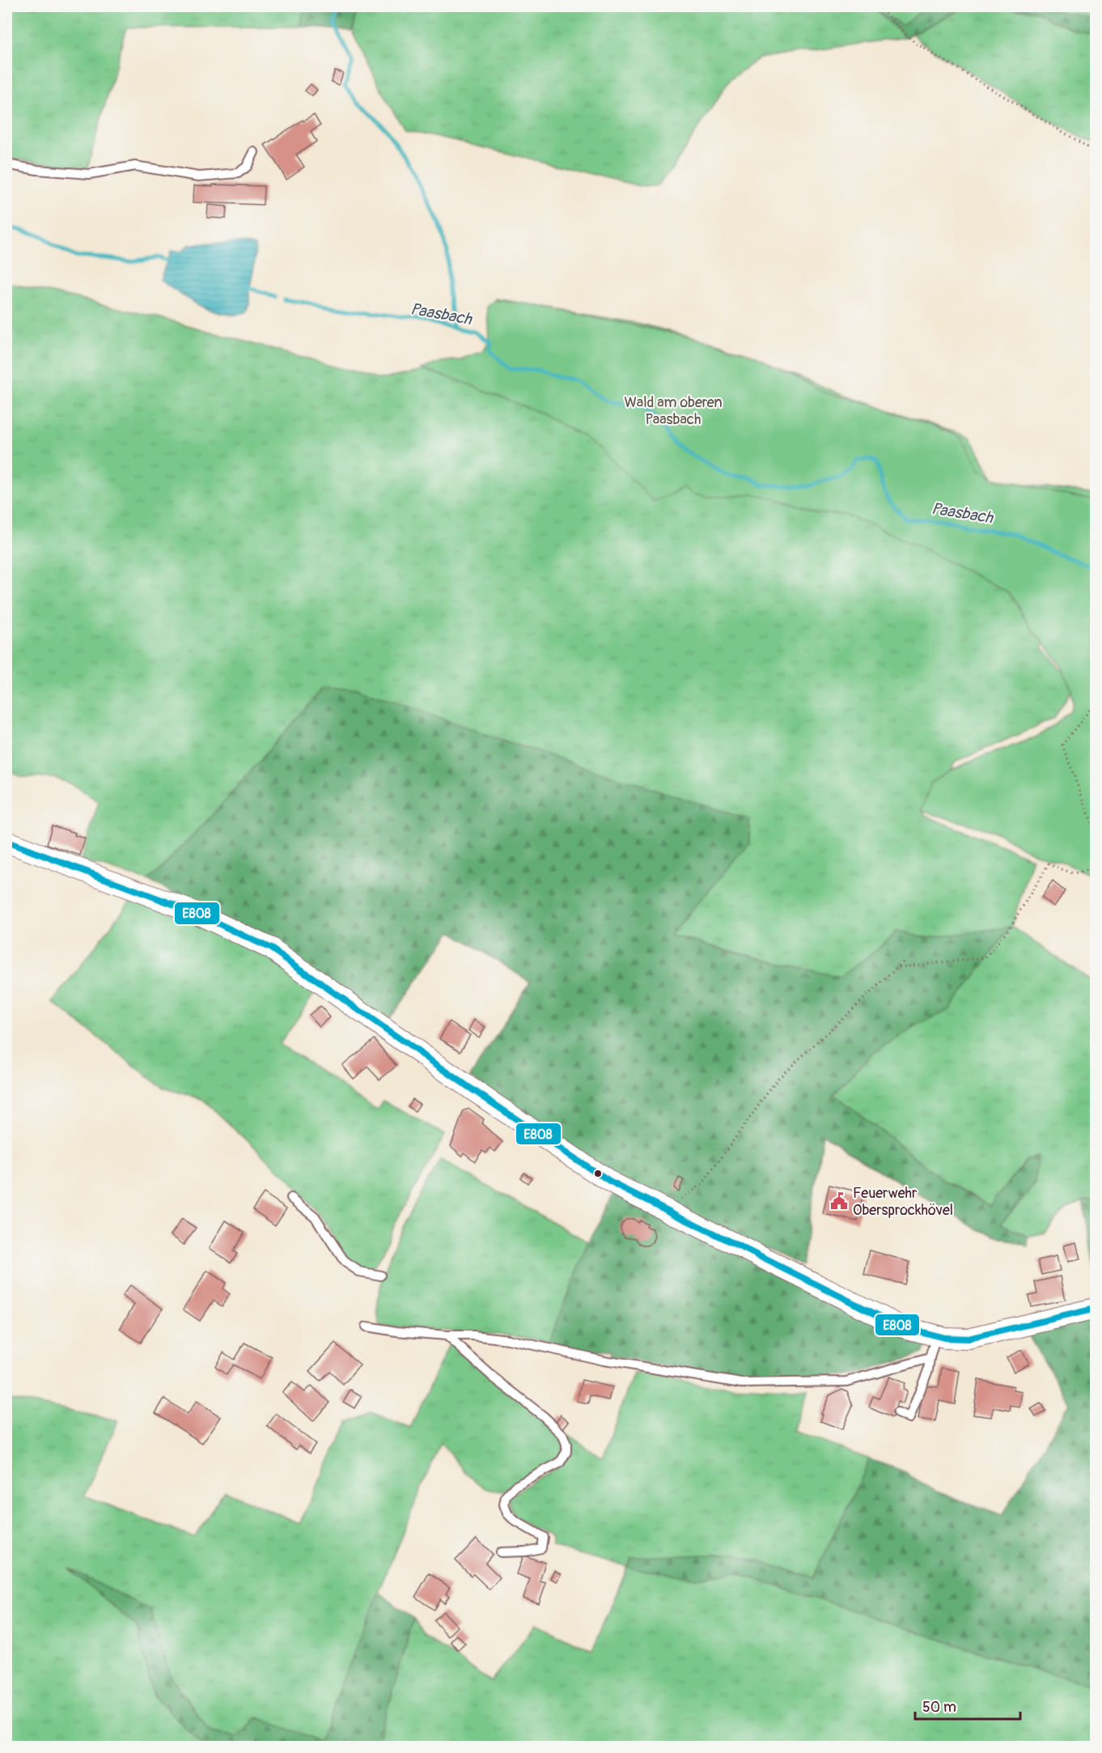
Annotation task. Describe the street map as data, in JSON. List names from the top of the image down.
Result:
{
  "water": ["Paasbach"],
  "parks": ["Wald am oberen Paasbach"],
  "places": {
    "public building": ["Feuerwehr Obersprockhövel"]
  },
  "lines": ["transit line E808"],
  "scale_bar": "50 m"
}
